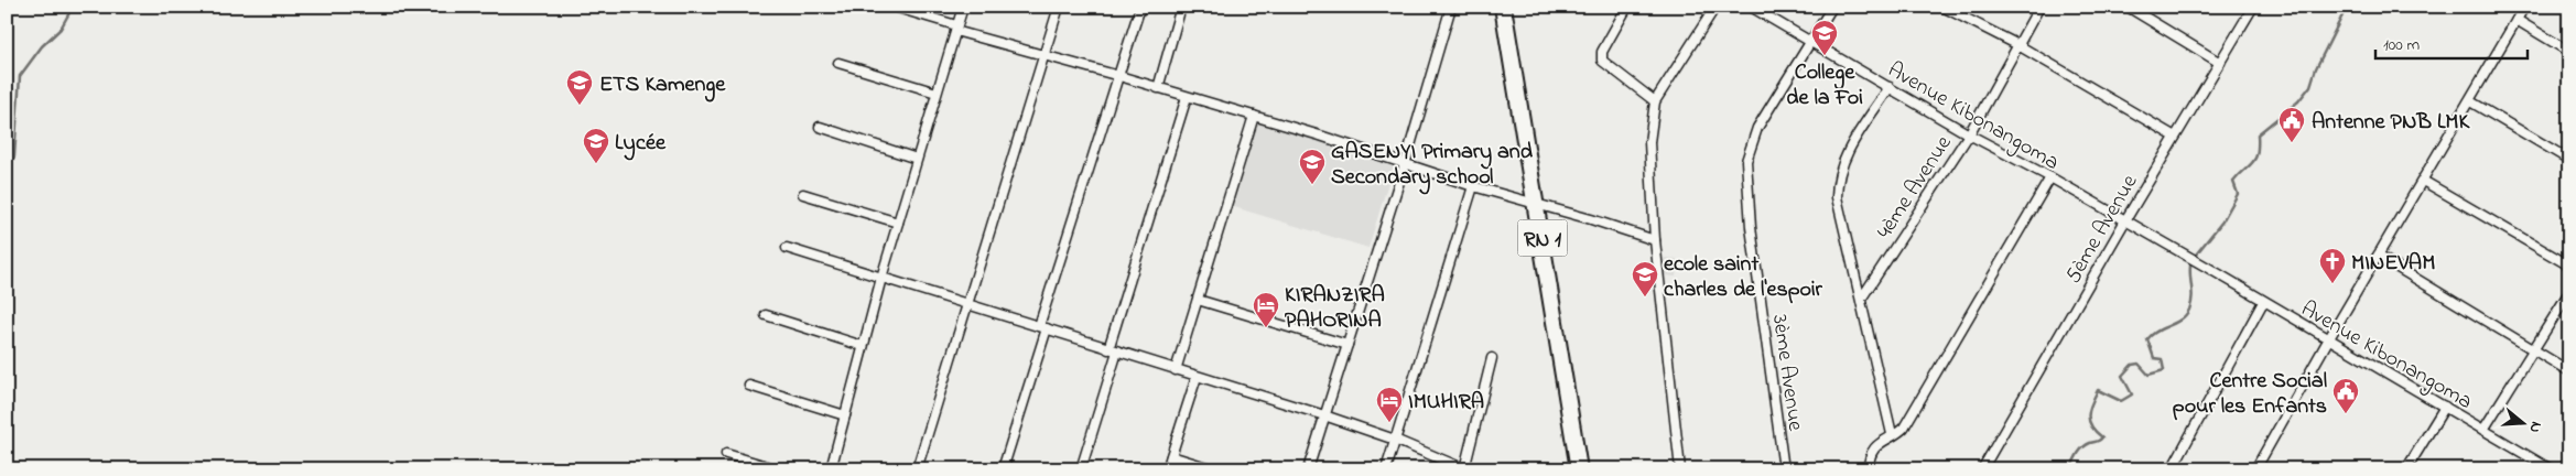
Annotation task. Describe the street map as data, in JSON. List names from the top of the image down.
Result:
{
  "streets": {
    "highway": ["RN 1"],
    "street": [
      "Avenue Kibonangoma",
      "4ème Avenue",
      "5ème Avenue",
      "3ème Avenue"
    ]
  },
  "crossings": [
    ["Avenue Kibonangoma", "4ème Avenue"],
    ["Avenue Kibonangoma", "5ème Avenue"],
    ["Avenue Kibonangoma", "3ème Avenue"]
  ],
  "places": {
    "school or university": [
      "College de la Foi",
      "ETS Kamenge",
      "Lycée",
      "GASENYI Primary and Secondary school",
      "ecole saint charles de l'espoir"
    ],
    "public building": ["Antenne PNB LMK", "Centre Social pour les Enfants"],
    "church": ["MINEVAM"],
    "hotel": ["KIRANZIRA PAHORINA", "IMUHIRA"]
  },
  "scale_bar": "100 m",
  "north": "right"
}
